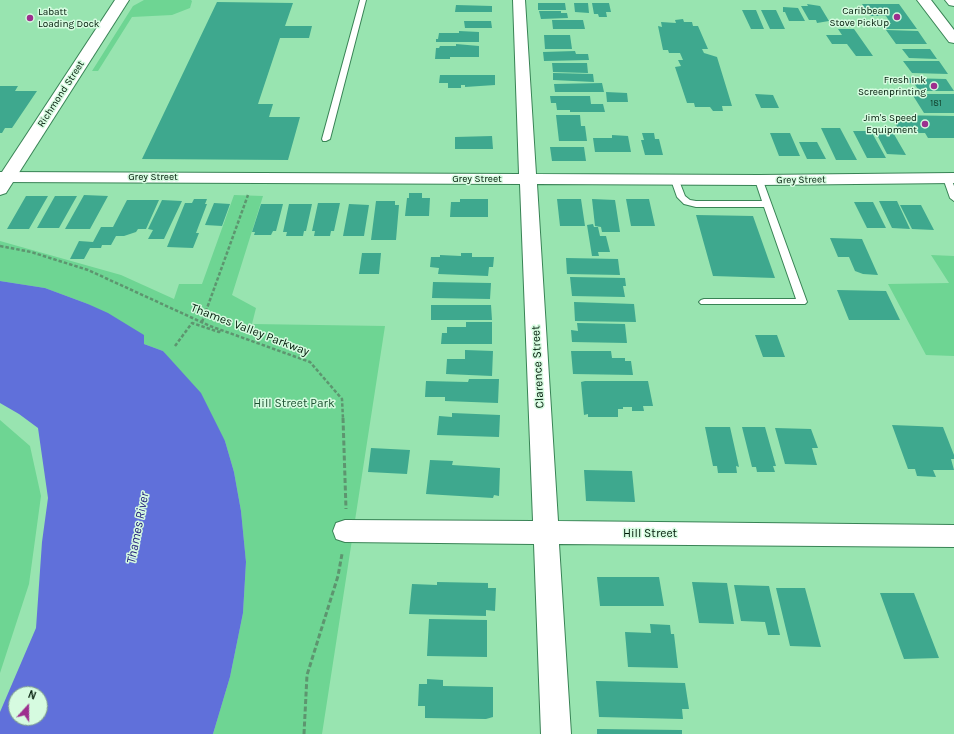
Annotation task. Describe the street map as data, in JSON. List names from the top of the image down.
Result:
{
  "streets": {
    "street": [
      "Richmond Street",
      "Grey Street",
      "Clarence Street",
      "Hill Street"
    ],
    "path": ["Thames Valley Parkway"]
  },
  "crossings": [
    ["Richmond Street", "Grey Street"],
    ["Grey Street", "Clarence Street"],
    ["Thames Valley Parkway", "Hill Street"],
    ["Clarence Street", "Hill Street"]
  ],
  "water": ["Thames River"],
  "parks": ["Hill Street Park"],
  "places": [
    "Caribbean Stove PickUp",
    "Labatt Loading Dock",
    "Fresh Ink Screenprinting",
    "Jim's Speed Equipment"
  ],
  "house_numbers": ["181"],
  "north": "top"
}
